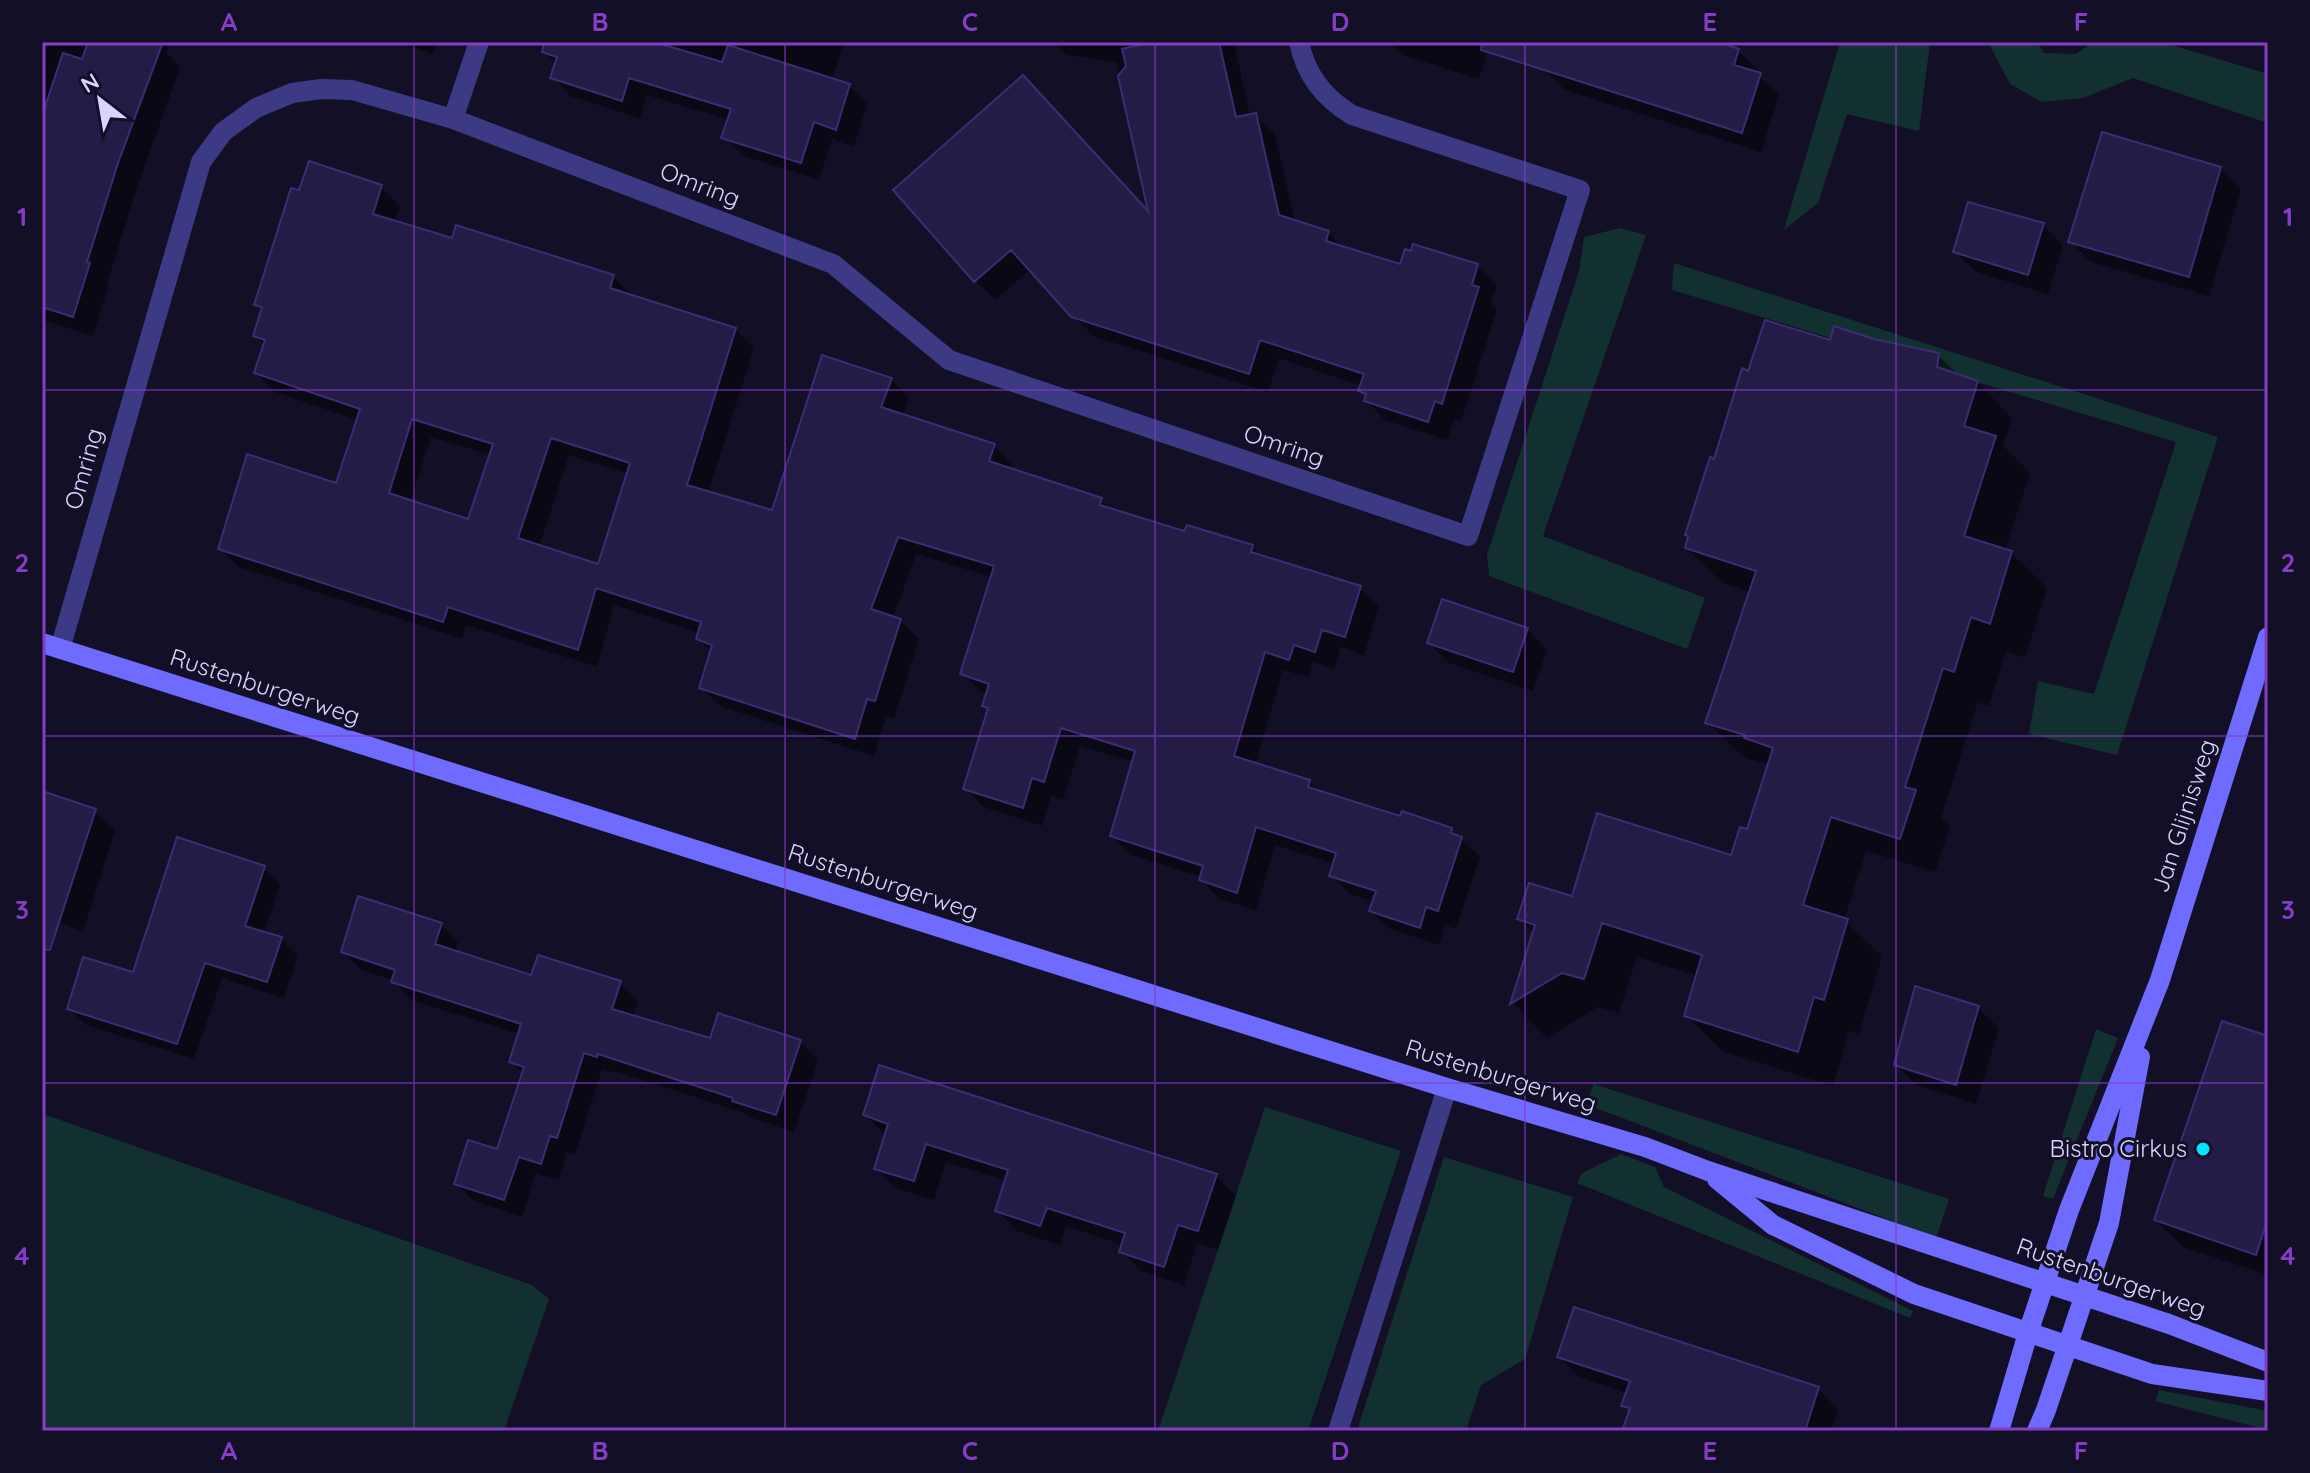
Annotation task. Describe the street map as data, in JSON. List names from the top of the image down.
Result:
{
  "streets": {
    "street": ["Omring", "Rustenburgerweg", "Jan Glijnisweg"]
  },
  "crossings": [
    ["Omring", "Rustenburgerweg"],
    ["Rustenburgerweg", "Jan Glijnisweg"]
  ],
  "places": ["Bistro Cirkus"],
  "north": "top left",
  "grid": {
    "columns": [
      "A",
      "B",
      "C",
      "D",
      "E",
      "F"
    ],
    "rows": [
      "1",
      "2",
      "3",
      "4"
    ]
  }
}
